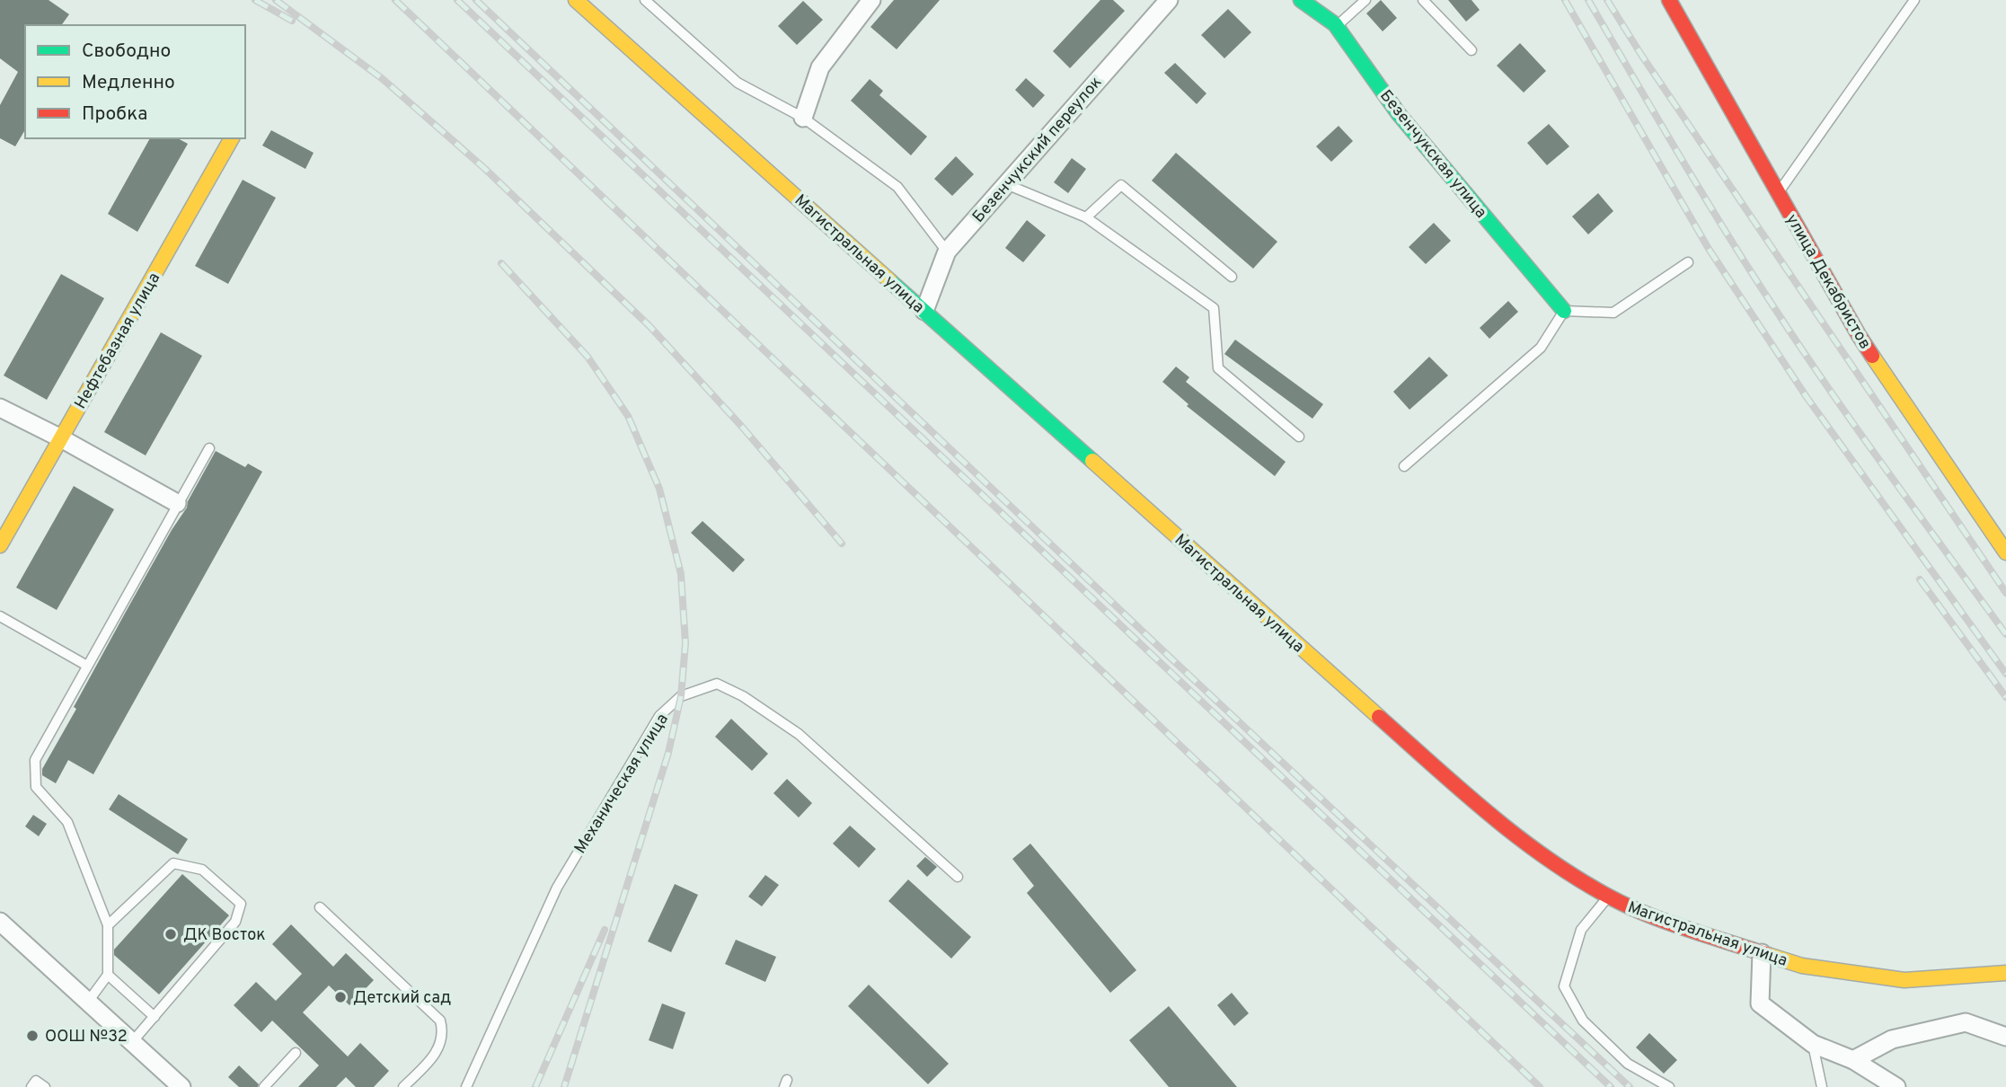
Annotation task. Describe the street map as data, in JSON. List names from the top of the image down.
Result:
{
  "streets": {
    "main road": [
      "Безенчукская улица",
      "Магистральная улица",
      "улица Декабристов",
      "Нефтебазная улица"
    ],
    "street": ["Безенчукский переулок"],
    "lane": ["Механическая улица"]
  },
  "crossings": [
    ["Безенчукский переулок", "Магистральная улица"]
  ],
  "places": ["ДК Восток", "Детский сад", "ООШ №32"],
  "legend": ["Свободно", "Медленно", "Пробка"]
}
